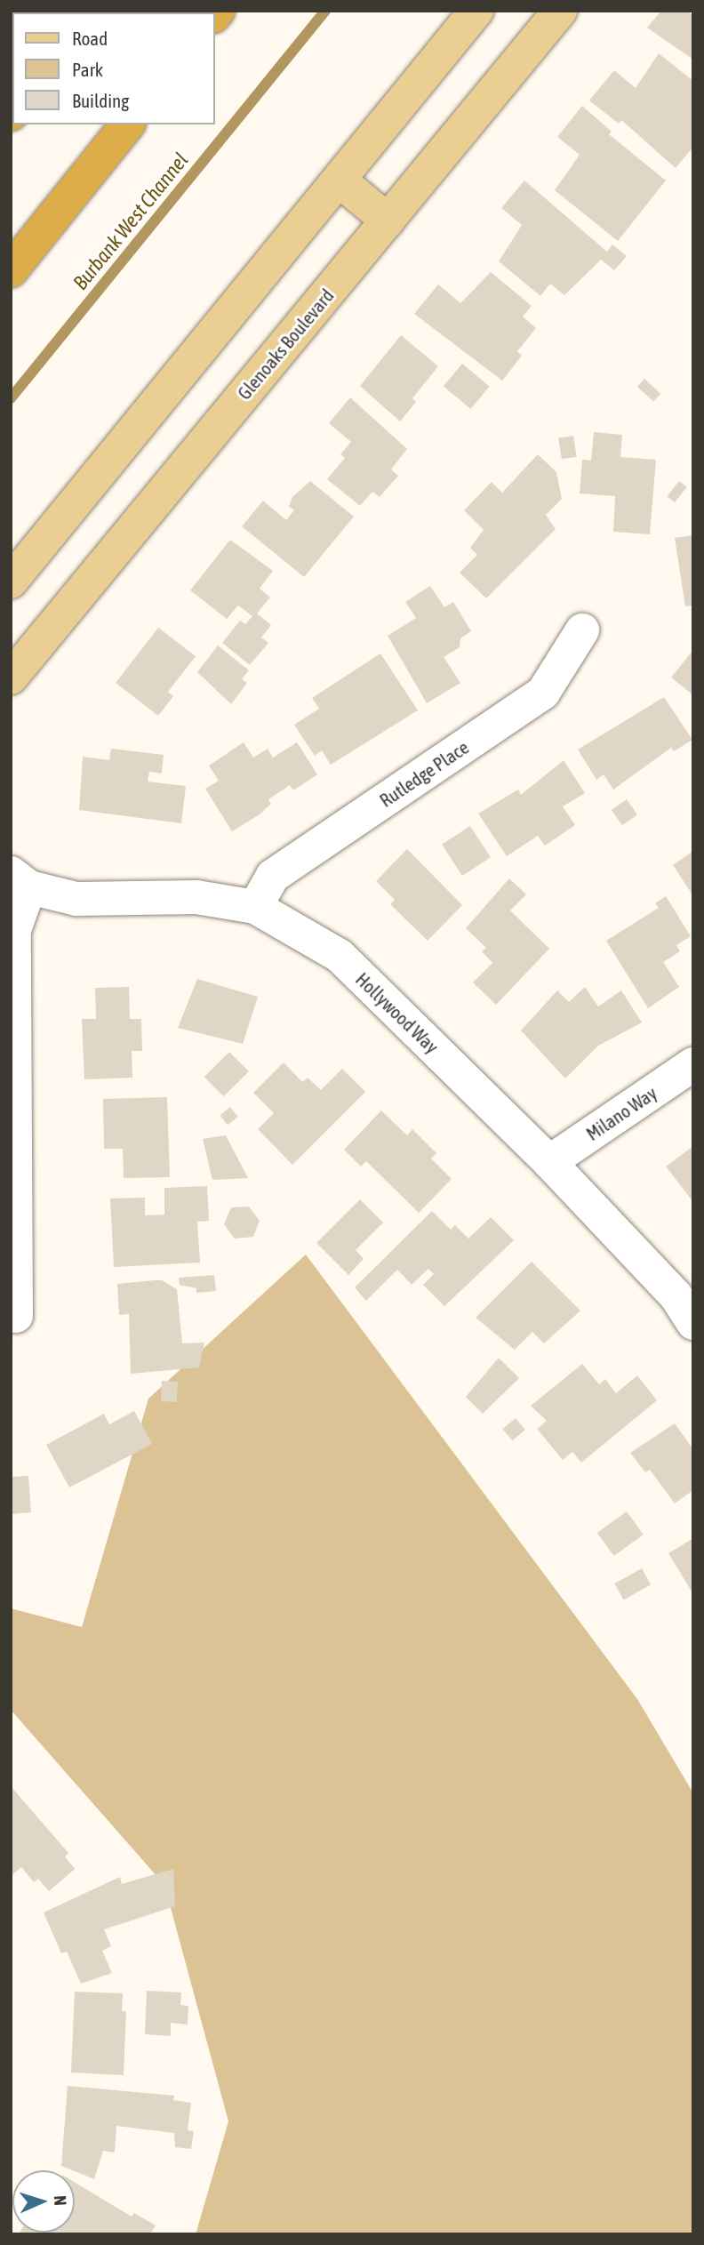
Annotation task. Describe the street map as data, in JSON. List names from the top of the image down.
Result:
{
  "streets": {
    "main road": ["Glenoaks Boulevard"],
    "street": ["Rutledge Place", "Hollywood Way", "Milano Way"]
  },
  "crossings": [
    ["Rutledge Place", "Hollywood Way"],
    ["Hollywood Way", "Milano Way"]
  ],
  "water": ["Burbank West Channel"],
  "legend": ["Road", "Park", "Building"],
  "north": "right"
}
